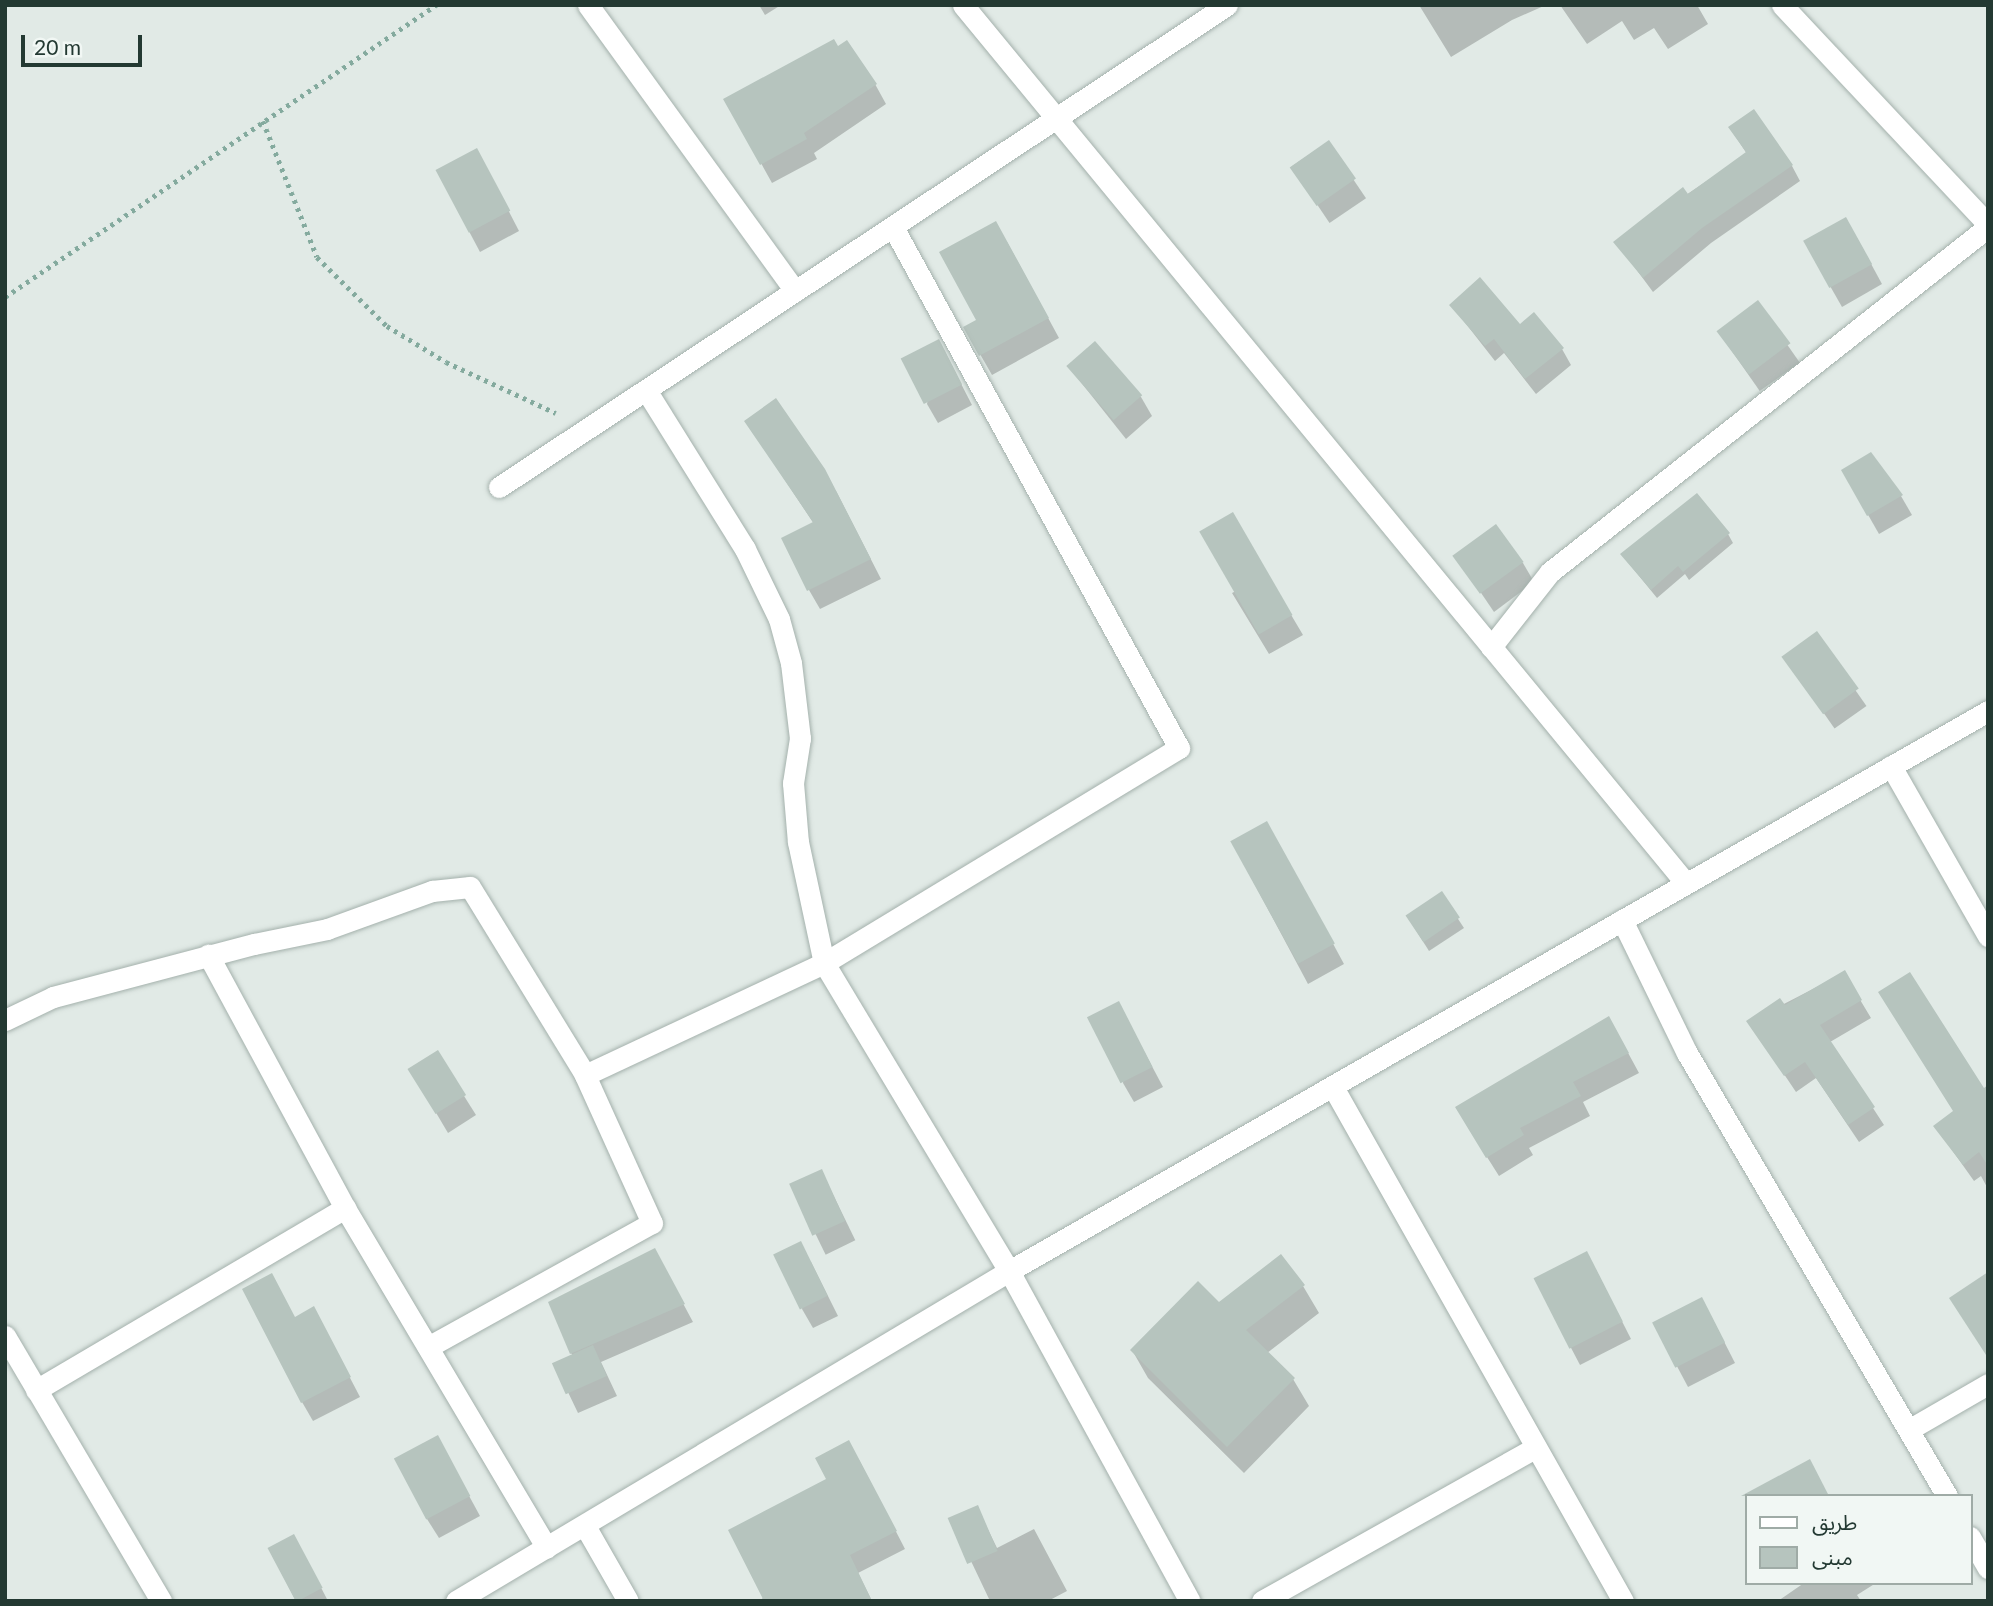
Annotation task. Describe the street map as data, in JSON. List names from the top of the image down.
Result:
{
  "legend": ["طريق", "مبنى"],
  "scale_bar": "20 m"
}
